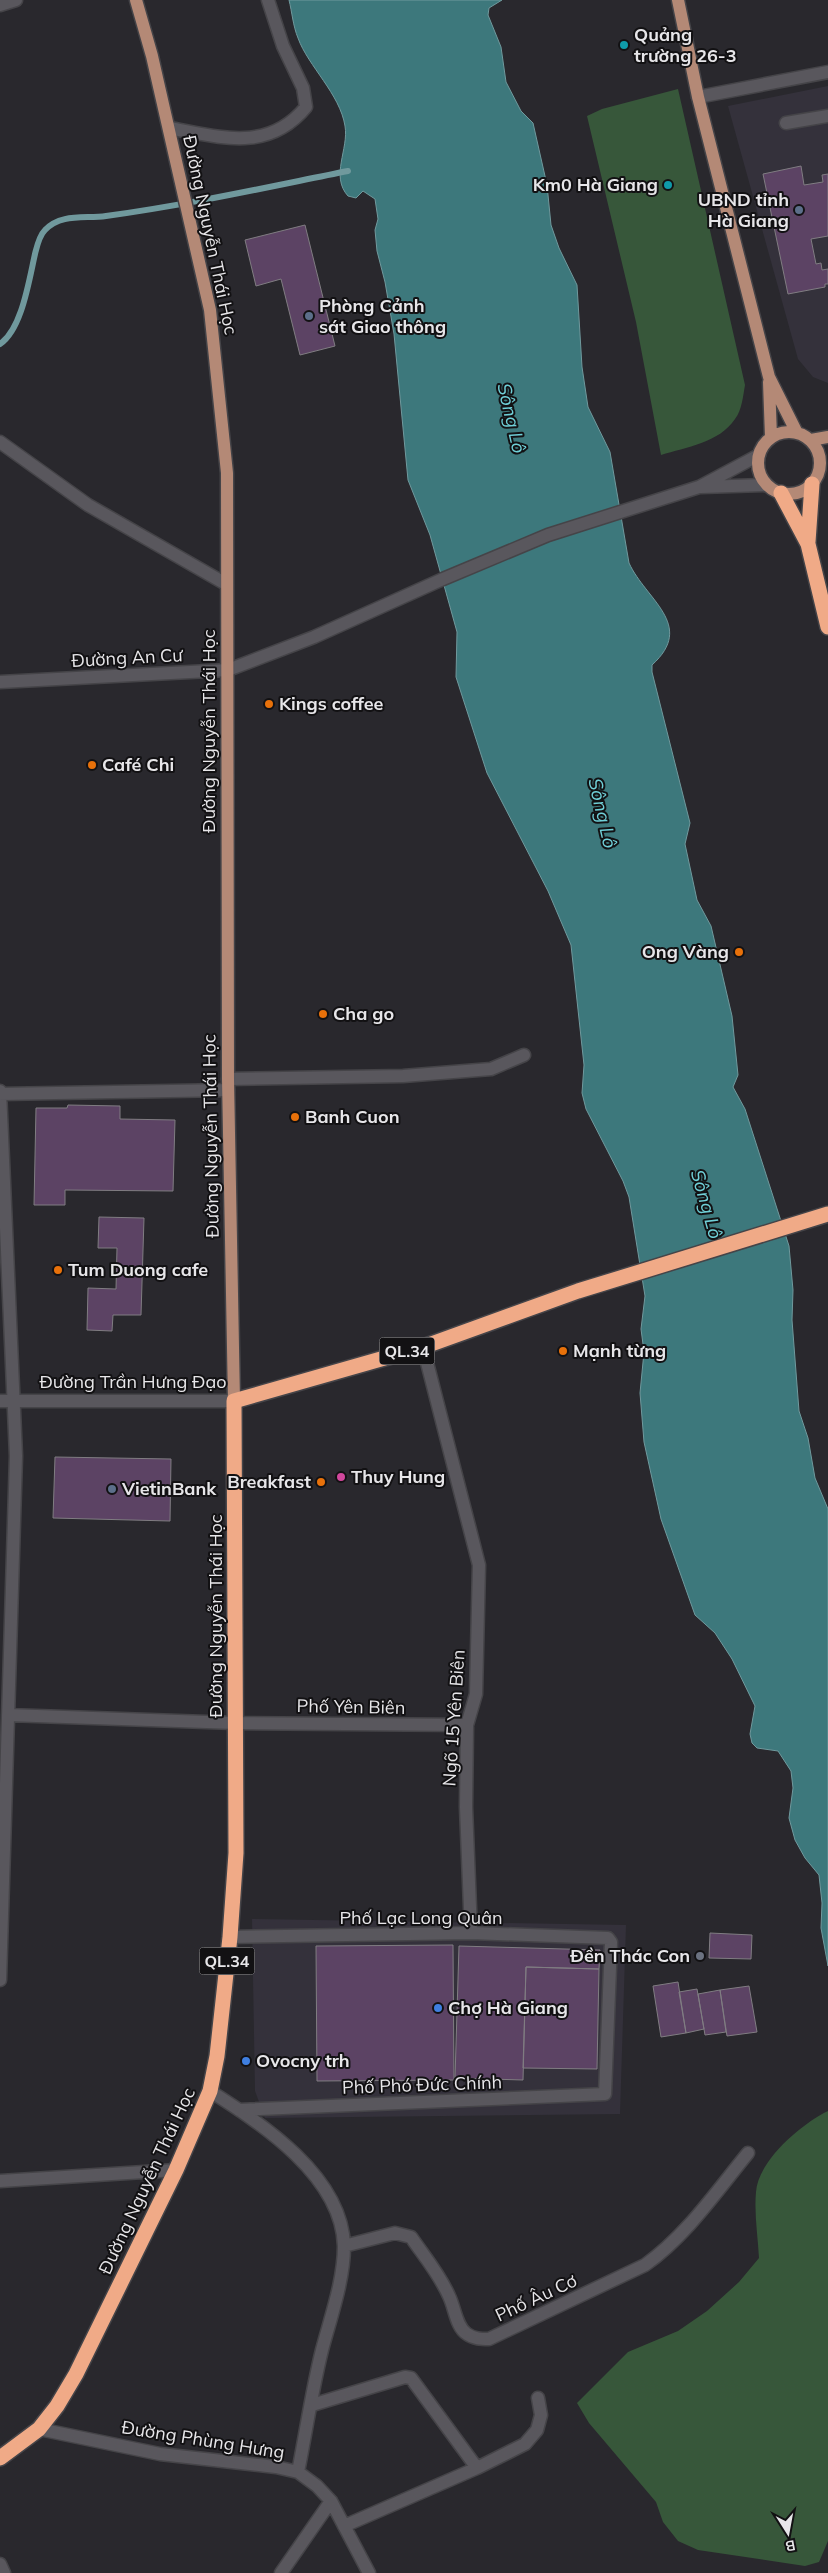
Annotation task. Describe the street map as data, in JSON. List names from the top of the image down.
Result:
{
  "streets": {
    "highway": ["Đường Nguyễn Thái Học", "QL.34", "Đường Trần Hưng Đạo"],
    "street": [
      "Đường An Cư",
      "Phố Yên Biên",
      "Ngõ 15 Yên Biên",
      "Phố Lạc Long Quân",
      "Phố Phó Đức Chính",
      "Phố Âu Cơ",
      "Đường Phùng Hưng"
    ]
  },
  "crossings": [
    ["Đường Nguyễn Thái Học", "Đường An Cư"],
    ["Đường Nguyễn Thái Học", "Đường Trần Hưng Đạo"],
    ["Đường Nguyễn Thái Học", "Phố Yên Biên"],
    ["Đường Nguyễn Thái Học", "Phố Lạc Long Quân"],
    ["Đường Nguyễn Thái Học", "Đường Phùng Hưng"],
    ["Đường Trần Hưng Đạo", "Ngõ 15 Yên Biên"],
    ["Phố Yên Biên", "Ngõ 15 Yên Biên"],
    ["Ngõ 15 Yên Biên", "Phố Lạc Long Quân"],
    ["Phố Lạc Long Quân", "Phố Phó Đức Chính"]
  ],
  "water": ["Sông Lô"],
  "places": [
    "Quảng trường 26-3",
    "Km0 Hà Giang",
    "UBND tỉnh Hà Giang",
    "Phòng Cảnh sát Giao thông",
    "Kings coffee",
    "Café Chi",
    "Ong Vàng",
    "Cha go",
    "Banh Cuon",
    "Tum Duong cafe",
    "Mạnh từng",
    "Thuy Hung",
    "Breakfast",
    "VietinBank",
    "Đền Thác Con",
    "Chợ Hà Giang",
    "Ovocny trh"
  ],
  "north": "bottom"
}
